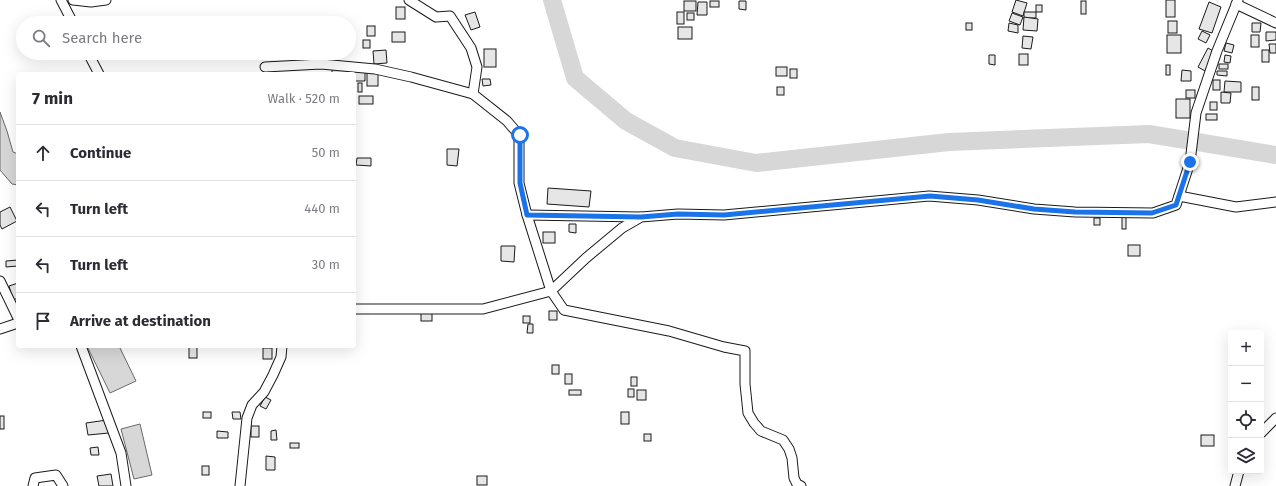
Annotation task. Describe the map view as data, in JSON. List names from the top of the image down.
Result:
{
  "page": {
    "search": "Search here",
    "heading": ["7 min", "Walk · 520 m"],
    "list": [
      ["Continue", "50 m"],
      ["Turn left", "440 m"],
      ["Turn left", "30 m"],
      "Arrive at destination"
    ],
    "map_buttons": ["+", "−"]
  }
}
